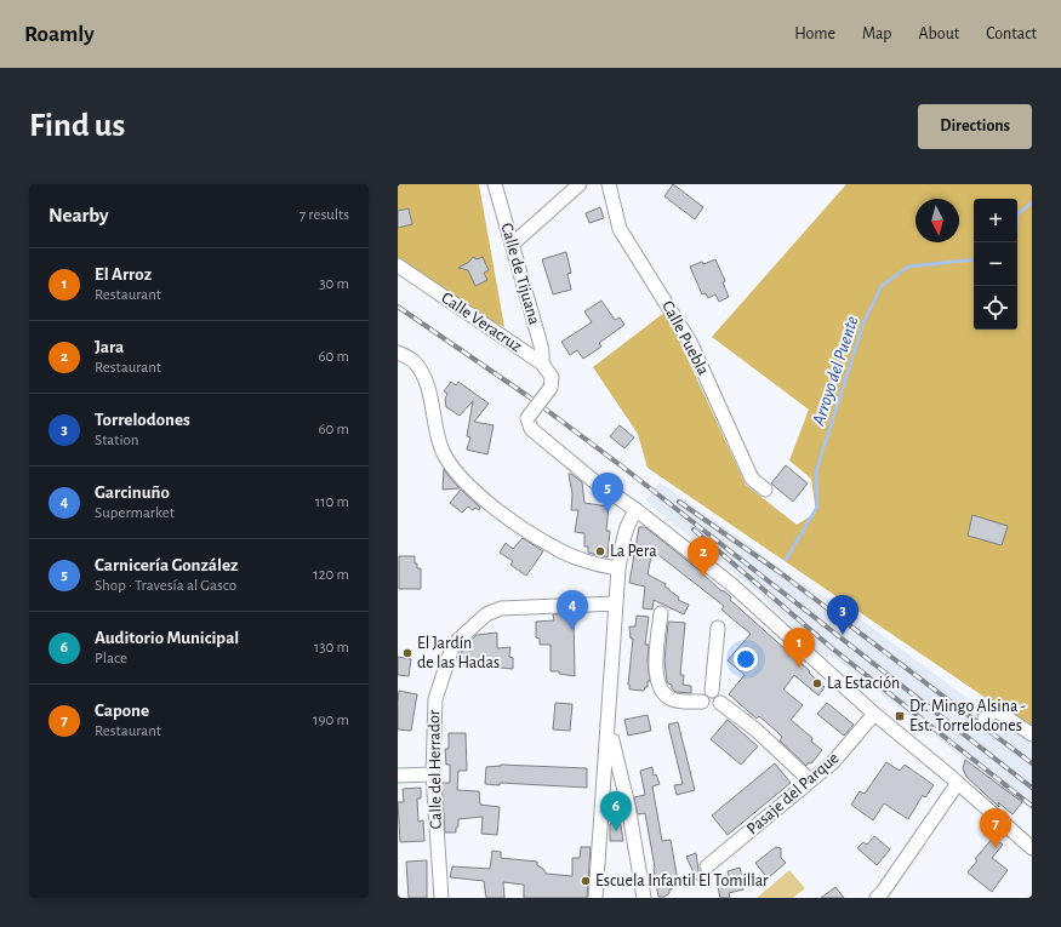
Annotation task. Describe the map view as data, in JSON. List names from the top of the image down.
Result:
{
  "streets": {
    "street": [
      "Calle de Tijuana",
      "Calle Veracruz",
      "Calle Puebla",
      "Calle del Herrador",
      "Pasaje del Parque"
    ]
  },
  "crossings": [
    ["Calle de Tijuana", "Calle Veracruz"]
  ],
  "water": ["Arroyo del Puente"],
  "places": {
    "other": [
      "La Pera",
      "El Jardín de las Hadas",
      "La Estación",
      "Escuela Infantil El Tomillar"
    ],
    "transit": ["Dr. Mingo Alsina - Est. Torrelodones"]
  },
  "north": "bottom",
  "page": {
    "header": "Roamly",
    "nav": [
      "Home",
      "Map",
      "About",
      "Contact"
    ],
    "buttons": "Directions",
    "title": "Find us",
    "heading": ["Nearby", "7 results"],
    "map_buttons": ["+", "−"],
    "list": [
      {
        "mark": "1",
        "name": "El Arroz",
        "note": "Restaurant",
        "value": "30 m"
      },
      {
        "mark": "2",
        "name": "Jara",
        "note": "Restaurant",
        "value": "60 m"
      },
      {
        "mark": "3",
        "name": "Torrelodones",
        "note": "Station",
        "value": "60 m"
      },
      {
        "mark": "4",
        "name": "Garcinuño",
        "note": "Supermarket",
        "value": "110 m"
      },
      {
        "mark": "5",
        "name": "Carnicería González",
        "note": "Shop · Travesía al Gasco",
        "value": "120 m"
      },
      {
        "mark": "6",
        "name": "Auditorio Municipal",
        "note": "Place",
        "value": "130 m"
      },
      {
        "mark": "7",
        "name": "Capone",
        "note": "Restaurant",
        "value": "190 m"
      }
    ],
    "pins": [
      "5",
      "2",
      "4",
      "3",
      "1",
      "6",
      "7"
    ]
  }
}
